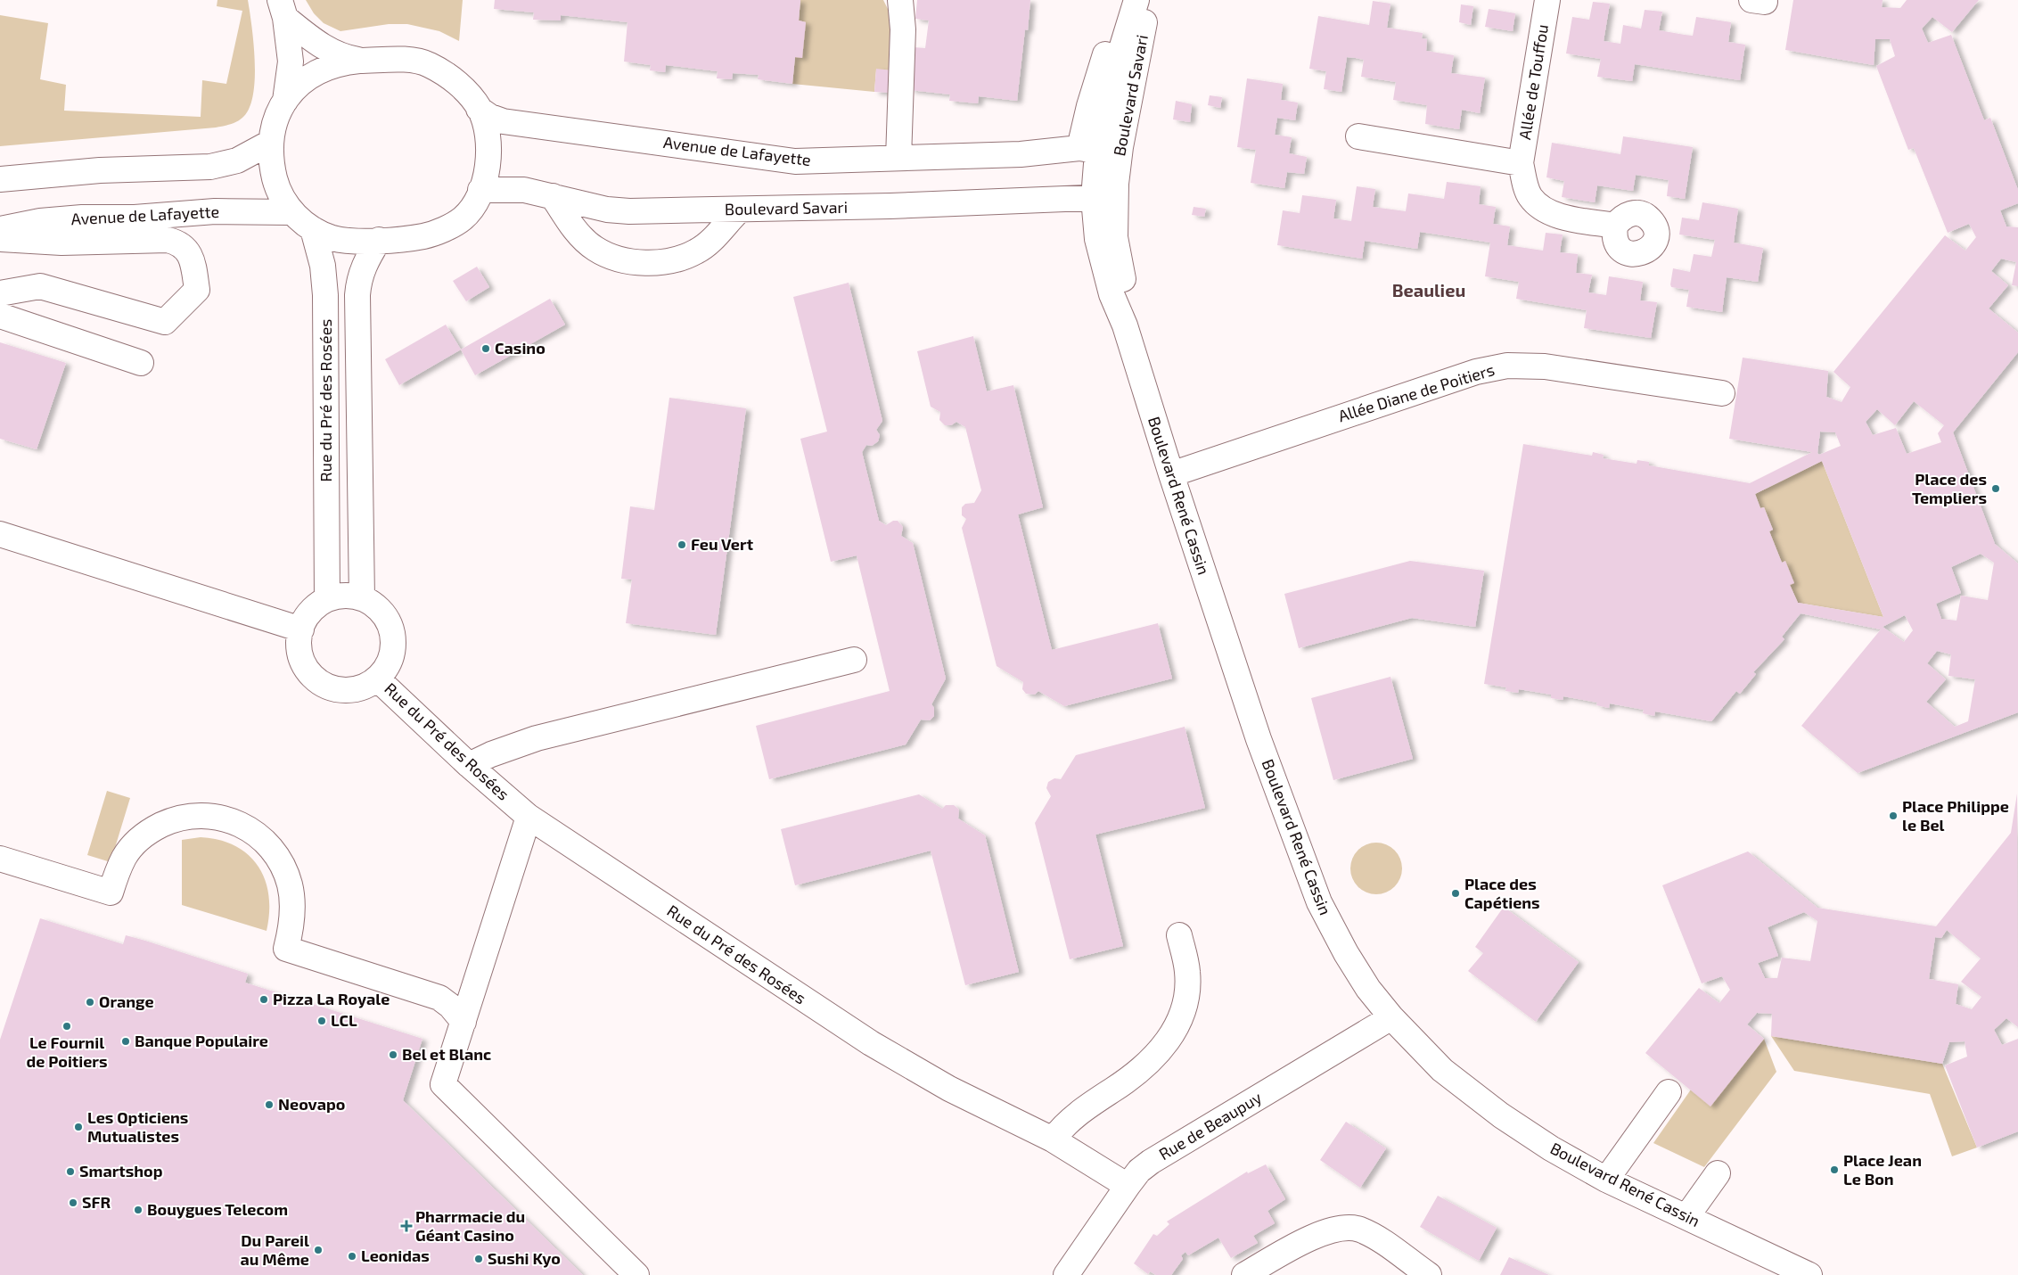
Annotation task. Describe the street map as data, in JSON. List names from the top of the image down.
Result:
{
  "streets": {
    "street": [
      "Allée de Touffou",
      "Boulevard Savari",
      "Avenue de Lafayette",
      "Allée Diane de Poitiers",
      "Rue du Pré des Rosées",
      "Boulevard René Cassin",
      "Rue de Beaupuy"
    ]
  },
  "crossings": [
    ["Boulevard Savari", "Avenue de Lafayette"],
    ["Boulevard Savari", "Boulevard René Cassin"],
    ["Avenue de Lafayette", "Rue du Pré des Rosées"],
    ["Allée Diane de Poitiers", "Boulevard René Cassin"],
    ["Rue du Pré des Rosées", "Rue de Beaupuy"],
    ["Boulevard René Cassin", "Rue de Beaupuy"]
  ],
  "districts": ["Beaulieu"],
  "places": {
    "other": [
      "Casino",
      "Place des Templiers",
      "Feu Vert",
      "Place Philippe le Bel",
      "Place des Capétiens",
      "Pizza La Royale",
      "Orange",
      "LCL",
      "Le Fournil de Poitiers",
      "Banque Populaire",
      "Bel et Blanc",
      "Neovapo",
      "Les Opticiens Mutualistes",
      "Place Jean Le Bon",
      "Smartshop",
      "SFR",
      "Bouygues Telecom",
      "Du Pareil au Même",
      "Leonidas",
      "Sushi Kyo"
    ],
    "health": ["Pharrmacie du Géant Casino"]
  }
}
